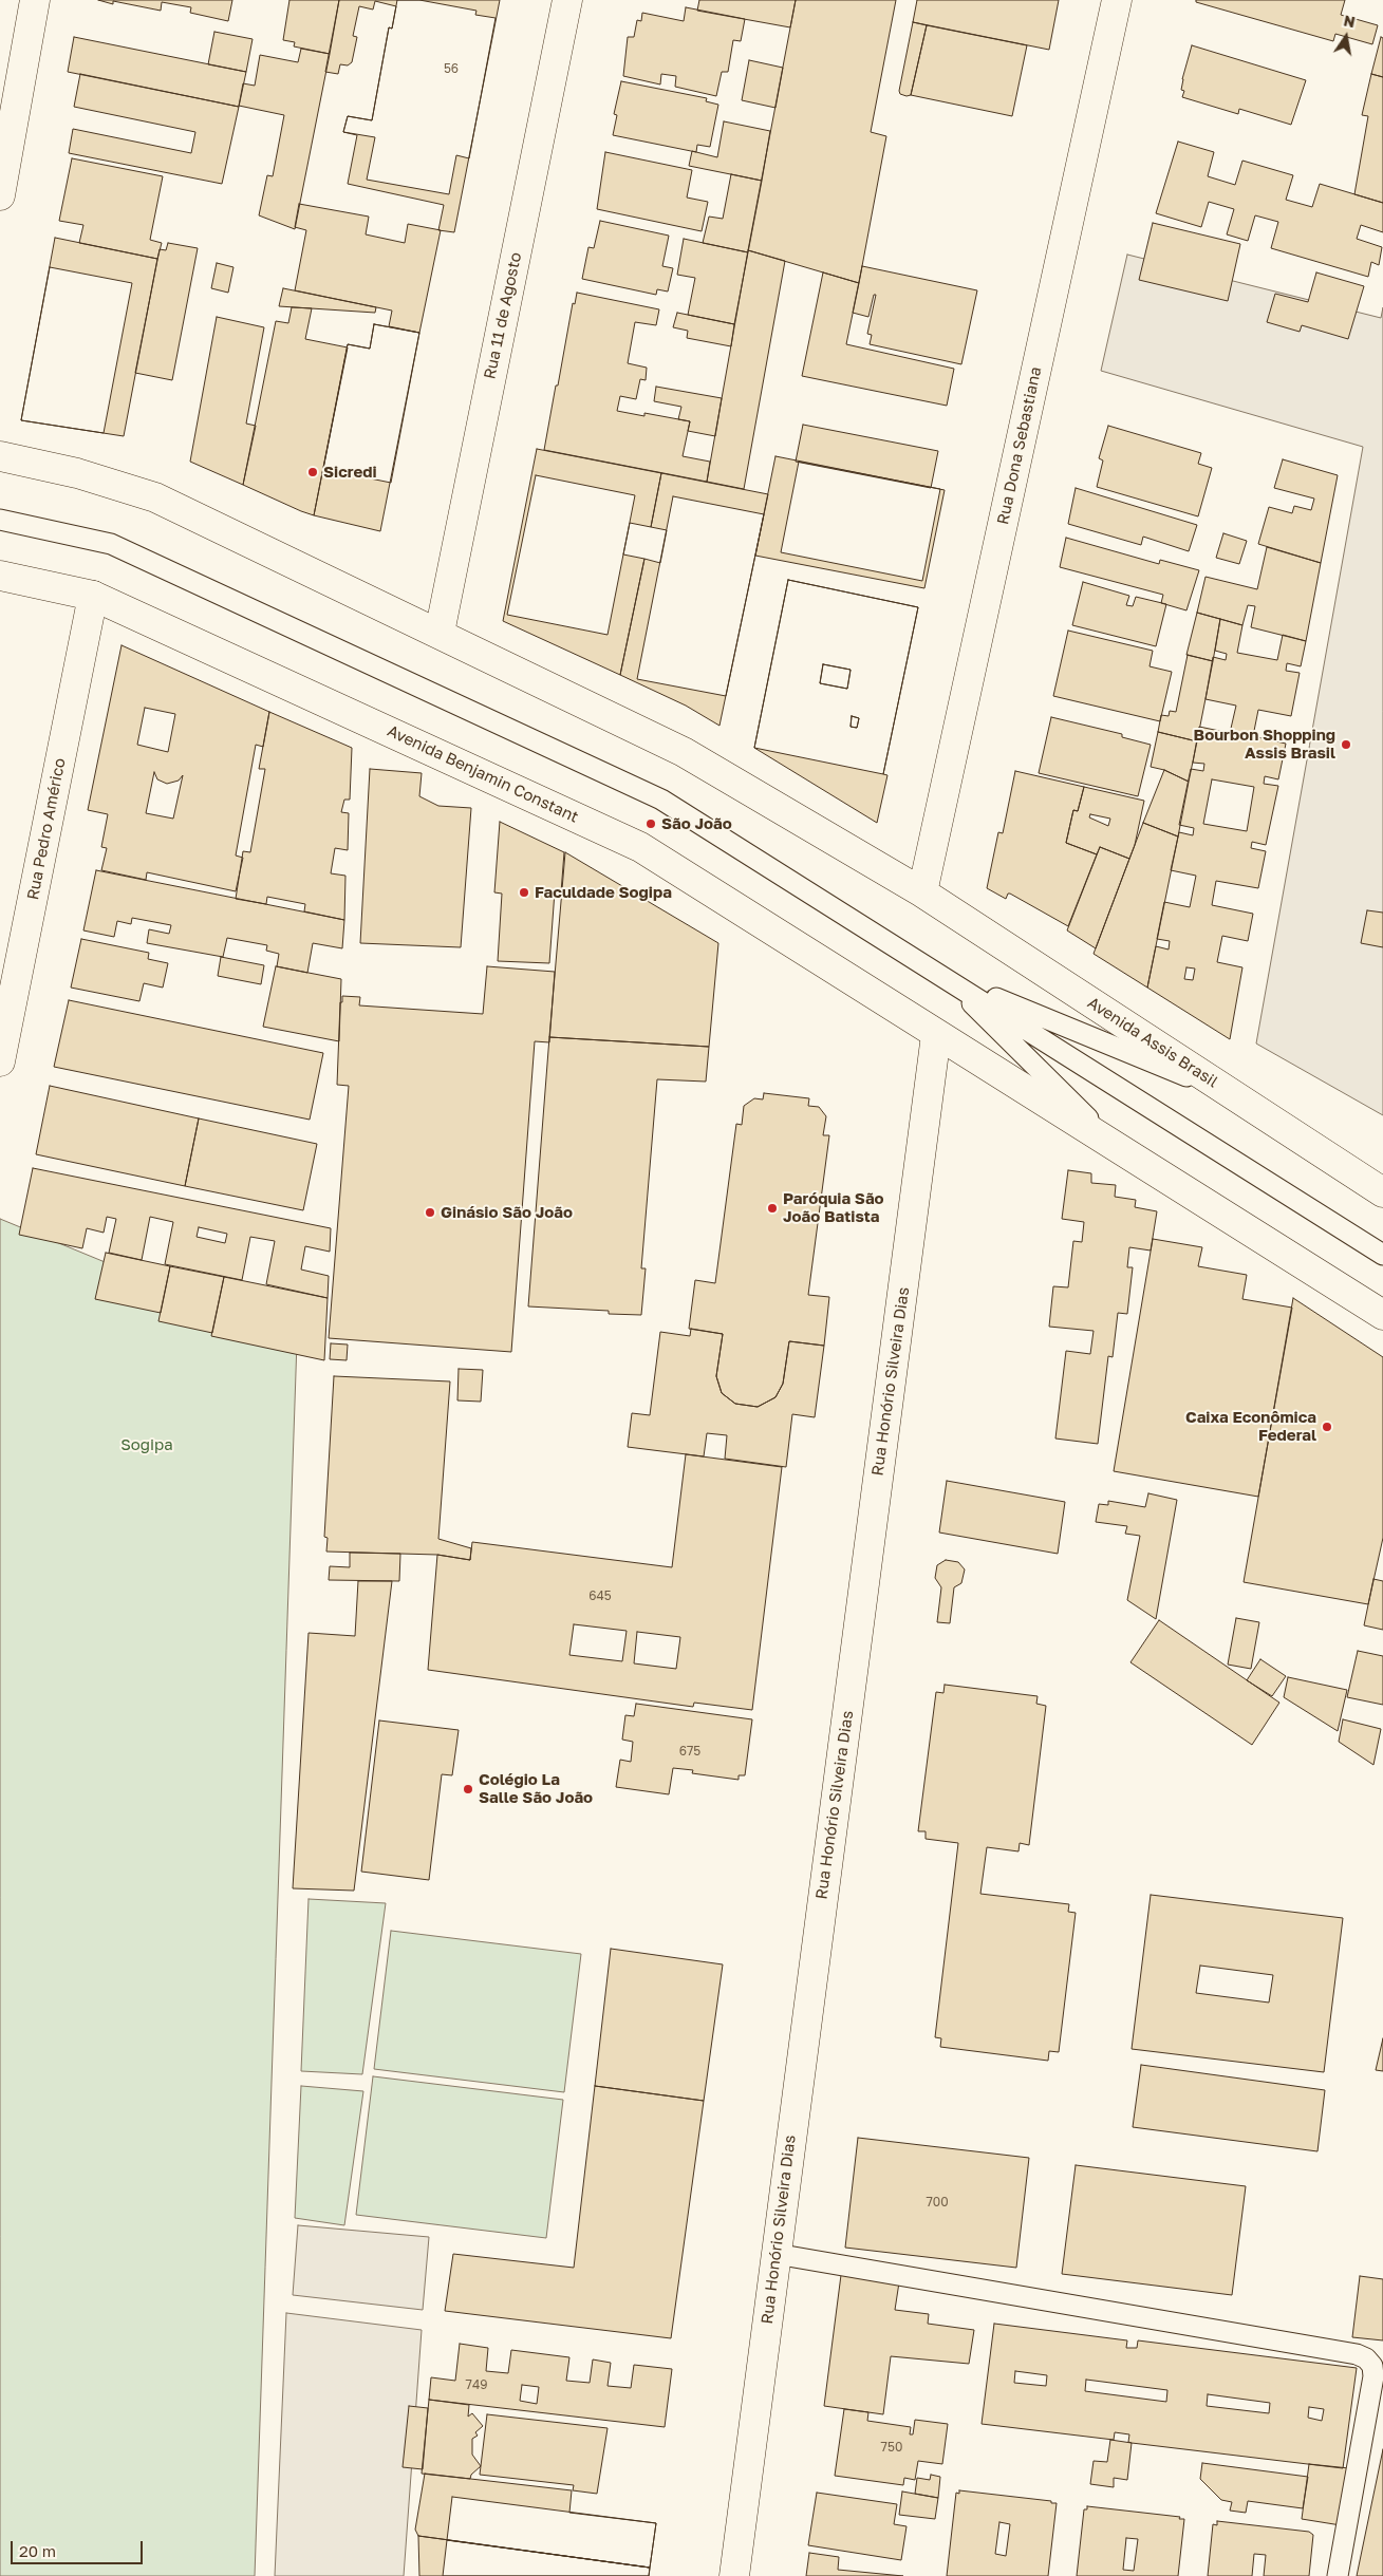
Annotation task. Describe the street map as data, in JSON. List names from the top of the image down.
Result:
{
  "streets": {
    "street": [
      "Rua 11 de Agosto",
      "Rua Dona Sebastiana",
      "Avenida Benjamin Constant",
      "Rua Pedro Américo",
      "Avenida Assis Brasil",
      "Rua Honório Silveira Dias"
    ]
  },
  "crossings": [
    ["Rua Dona Sebastiana", "Avenida Assis Brasil"],
    ["Avenida Benjamin Constant", "Rua Pedro Américo"],
    ["Avenida Benjamin Constant", "Rua Honório Silveira Dias"]
  ],
  "parks": ["Sogipa"],
  "places": [
    "Sicredi",
    "Bourbon Shopping Assis Brasil",
    "São João",
    "Faculdade Sogipa",
    "Paróquia São João Batista",
    "Ginásio São João",
    "Caixa Econômica Federal",
    "Colégio La Salle São João"
  ],
  "house_numbers": [
    "56",
    "645",
    "675",
    "700",
    "749",
    "750"
  ],
  "scale_bar": "20 m",
  "north": "top"
}
